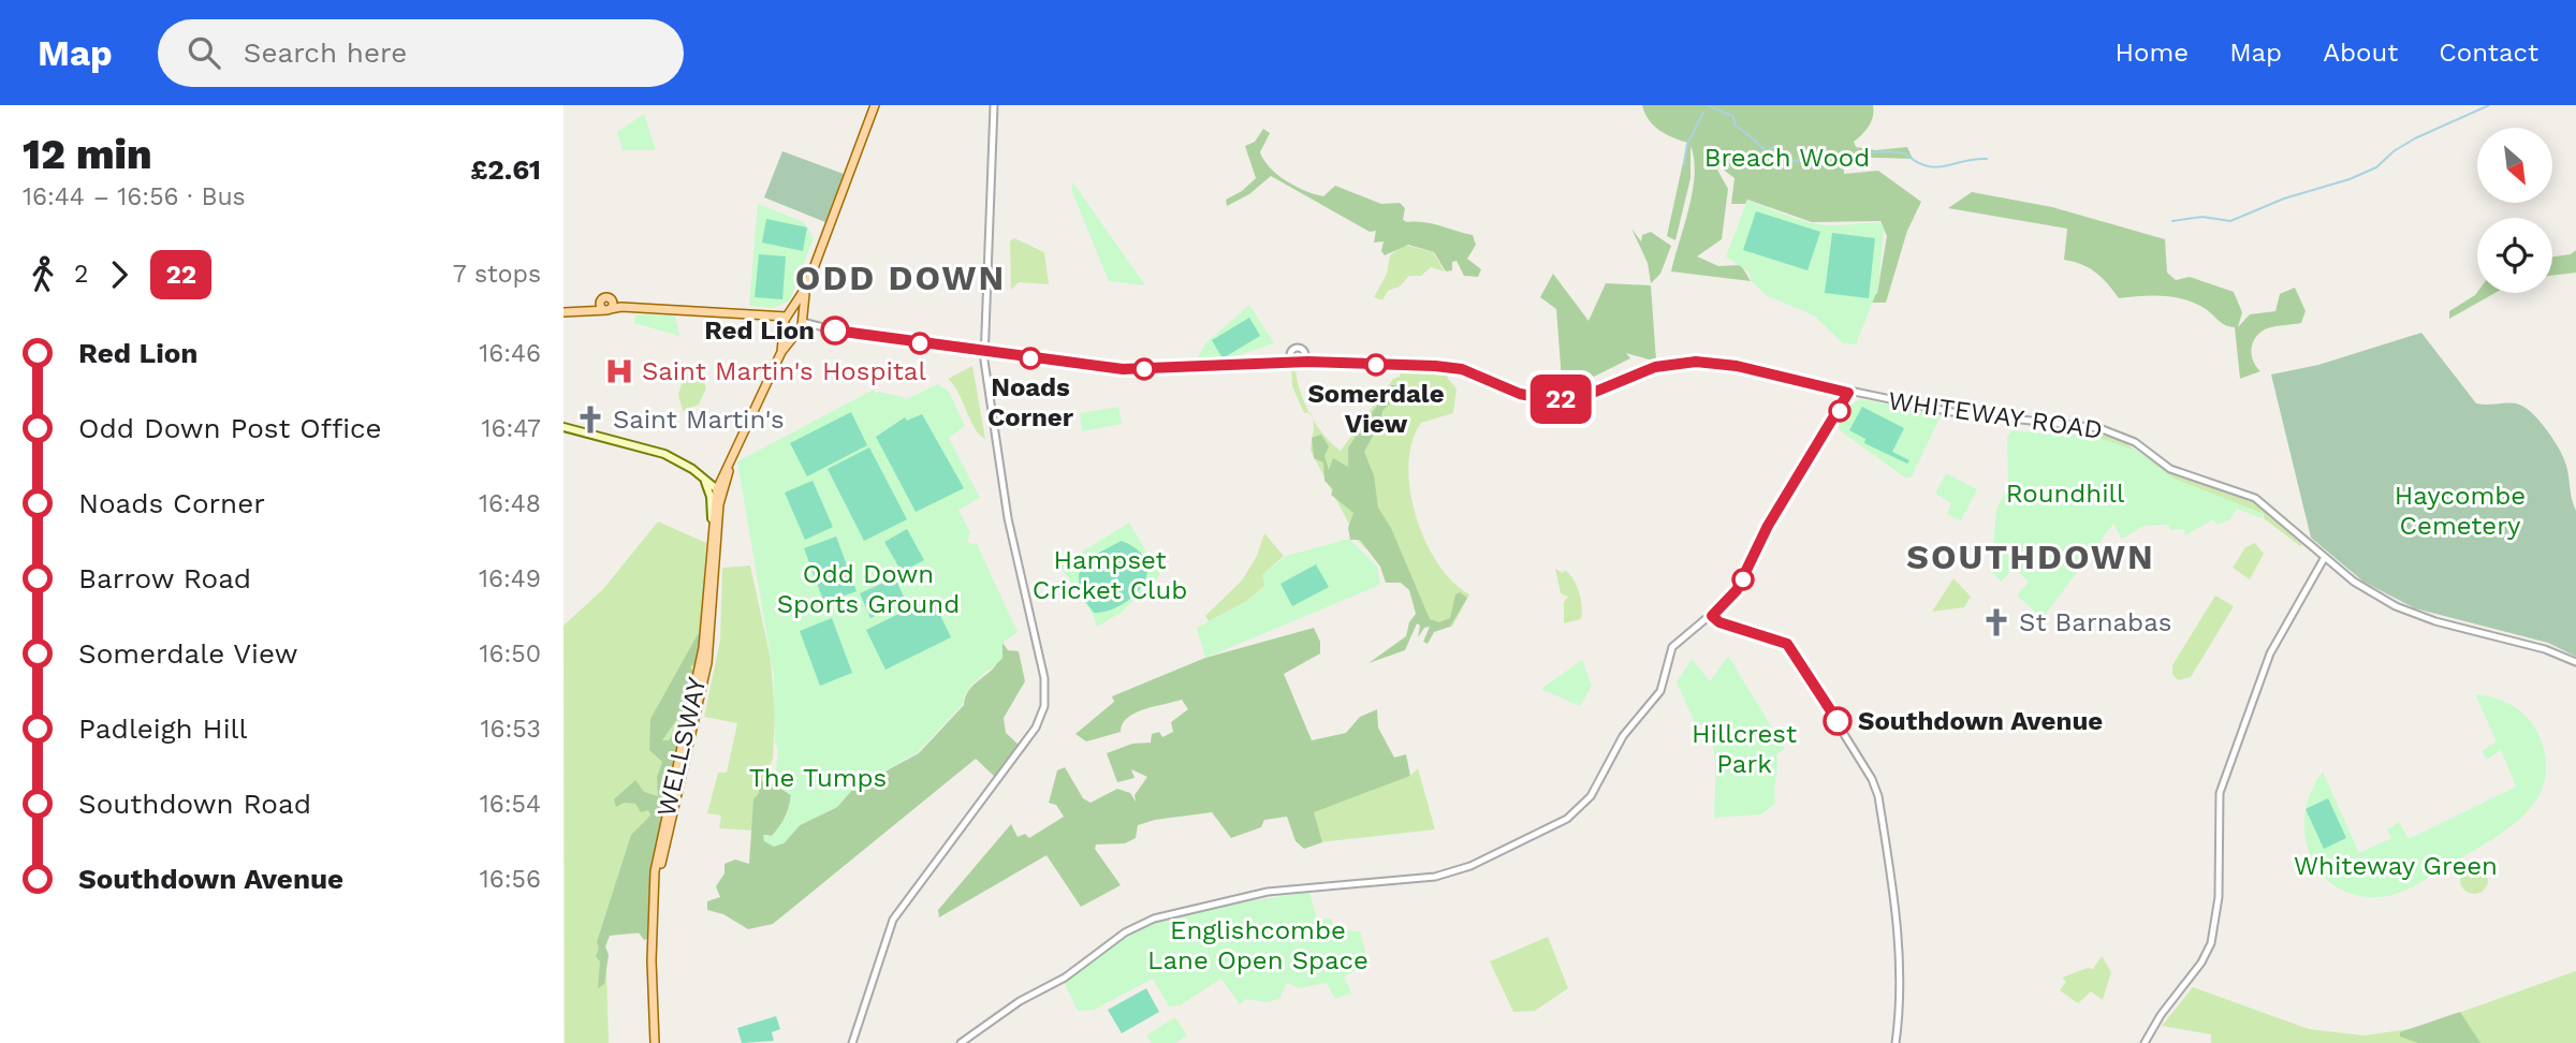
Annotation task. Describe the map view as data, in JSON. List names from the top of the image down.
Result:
{
  "streets": {
    "main road": ["WELLSWAY"],
    "street": ["WHITEWAY ROAD"]
  },
  "districts": ["ODD DOWN", "SOUTHDOWN"],
  "parks": [
    "Breach Wood",
    "Roundhill",
    "Haycombe Cemetery",
    "Hampset Cricket Club",
    "Odd Down Sports Ground",
    "Hillcrest Park",
    "The Tumps",
    "Whiteway Green",
    "Englishcombe Lane Open Space"
  ],
  "places": {
    "other": [
      "Red Lion",
      "Noads Corner",
      "Somerdale View",
      "Southdown Avenue"
    ],
    "hospital": ["Saint Martin's Hospital"],
    "church": ["Saint Martin's", "St Barnabas"]
  },
  "lines": ["bus line 22"],
  "north": "bottom right",
  "page": {
    "header": "Map",
    "search": "Search here",
    "nav": [
      "Home",
      "Map",
      "About",
      "Contact"
    ],
    "heading": ["12 min", "16:44 – 16:56 · Bus", "£2.61"],
    "on_map": "22",
    "legs": ["2", "22", "7 stops"],
    "list": [
      {
        "name": "Red Lion",
        "value": "16:46"
      },
      {
        "name": "Odd Down Post Office",
        "value": "16:47"
      },
      {
        "name": "Noads Corner",
        "value": "16:48"
      },
      {
        "name": "Barrow Road",
        "value": "16:49"
      },
      {
        "name": "Somerdale View",
        "value": "16:50"
      },
      {
        "name": "Padleigh Hill",
        "value": "16:53"
      },
      {
        "name": "Southdown Road",
        "value": "16:54"
      },
      {
        "name": "Southdown Avenue",
        "value": "16:56"
      }
    ]
  }
}
